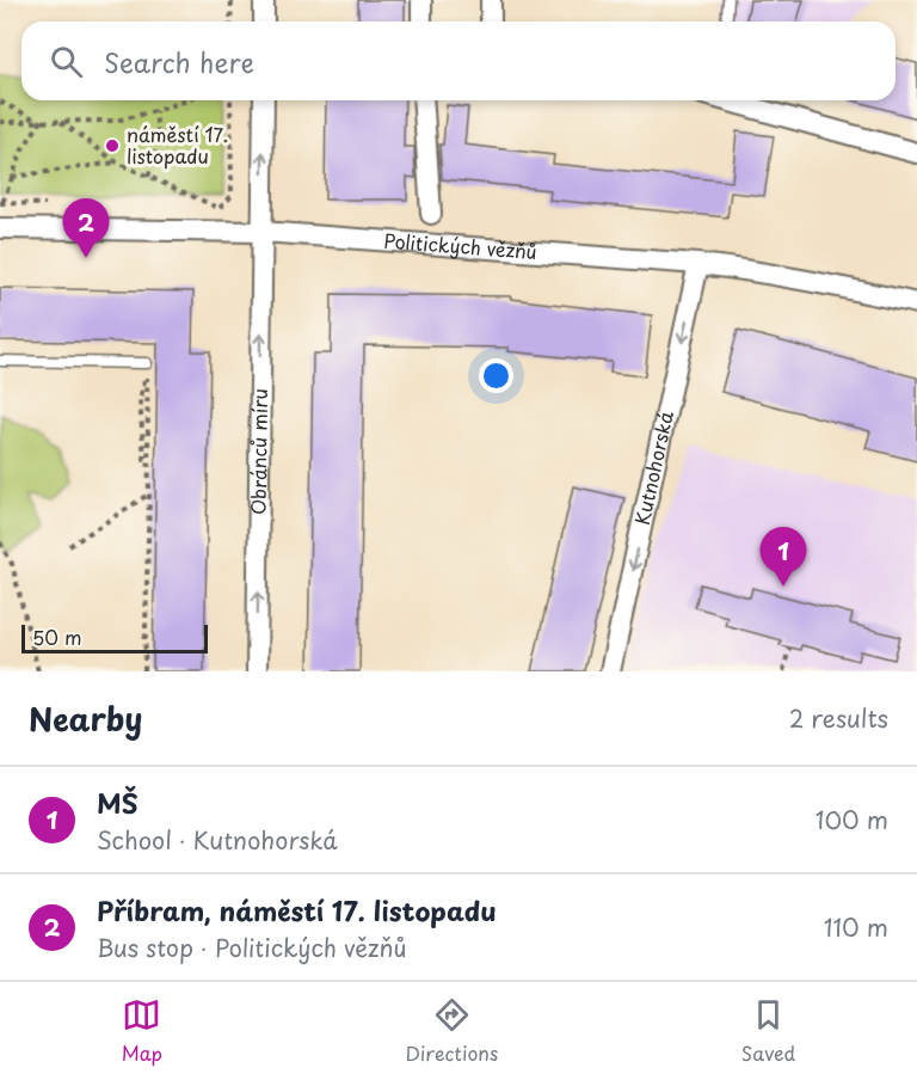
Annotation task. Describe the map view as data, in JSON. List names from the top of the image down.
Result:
{
  "streets": {
    "street": ["Politických vězňů", "Obránců míru", "Kutnohorská"]
  },
  "crossings": [
    ["Politických vězňů", "Obránců míru"],
    ["Politických vězňů", "Kutnohorská"]
  ],
  "one_way": ["Obránců míru", "Kutnohorská"],
  "places": ["náměstí 17. listopadu"],
  "scale_bar": "50 m",
  "page": {
    "search": "Search here",
    "pins": ["2", "1"],
    "scale": "50 m",
    "heading": ["Nearby", "2 results"],
    "list": [
      {
        "mark": "1",
        "name": "MŠ",
        "note": "School · Kutnohorská",
        "value": "100 m"
      },
      {
        "mark": "2",
        "name": "Příbram, náměstí 17. listopadu",
        "note": "Bus stop · Politických vězňů",
        "value": "110 m"
      }
    ],
    "nav": ["Map", "Directions", "Saved"]
  }
}
